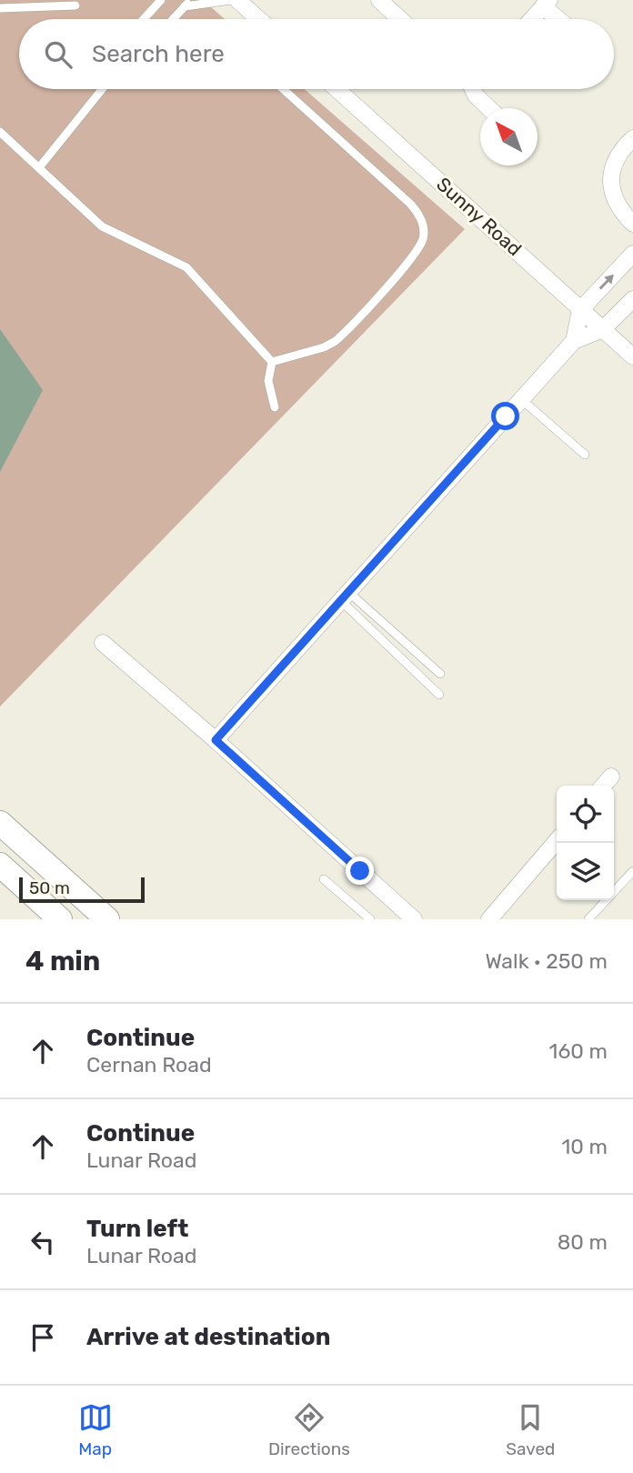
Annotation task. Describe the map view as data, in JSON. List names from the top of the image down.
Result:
{
  "streets": {
    "street": ["Sunny Road"]
  },
  "scale_bar": "50 m",
  "north": "top left",
  "page": {
    "search": "Search here",
    "scale": "50 m",
    "heading": ["4 min", "Walk · 250 m"],
    "list": [
      ["Continue", "Cernan Road", "160 m"],
      ["Continue", "Lunar Road", "10 m"],
      ["Turn left", "Lunar Road", "80 m"],
      "Arrive at destination"
    ],
    "nav": ["Map", "Directions", "Saved"]
  }
}
